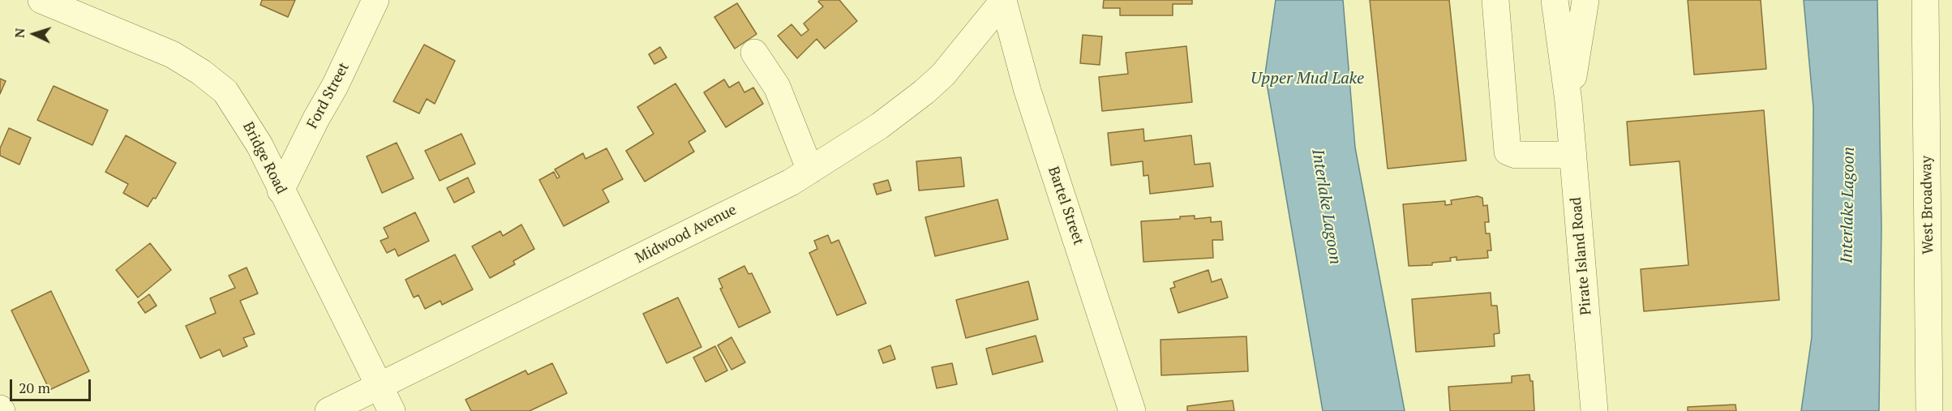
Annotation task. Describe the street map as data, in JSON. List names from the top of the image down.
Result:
{
  "streets": {
    "street": [
      "Ford Street",
      "Bridge Road",
      "West Broadway",
      "Bartel Street",
      "Midwood Avenue",
      "Pirate Island Road"
    ]
  },
  "crossings": [
    ["Ford Street", "Bridge Road"],
    ["Bridge Road", "Midwood Avenue"],
    ["Bartel Street", "Midwood Avenue"]
  ],
  "water": ["Upper Mud Lake", "Interlake Lagoon"],
  "scale_bar": "20 m",
  "north": "left"
}
